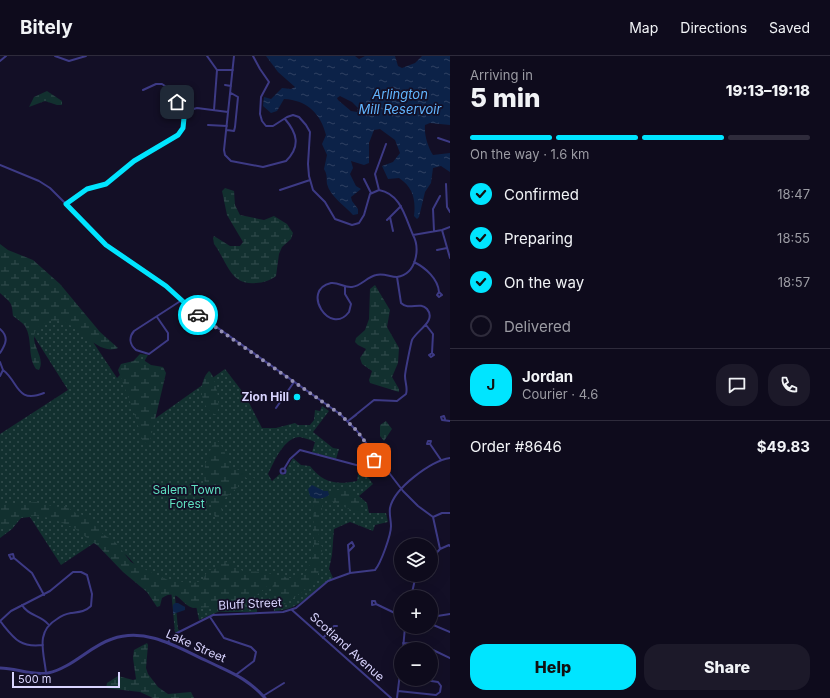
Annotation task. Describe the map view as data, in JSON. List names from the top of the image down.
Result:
{
  "streets": {
    "street": ["Bluff Street", "Lake Street", "Scotland Avenue"]
  },
  "crossings": [
    ["Bluff Street", "Lake Street"],
    ["Bluff Street", "Scotland Avenue"]
  ],
  "water": ["Arlington Mill Reservoir"],
  "parks": ["Salem Town Forest"],
  "places": ["Zion Hill"],
  "scale_bar": "500 m",
  "page": {
    "header": "Bitely",
    "nav": ["Map", "Directions", "Saved"],
    "heading": ["5 min", "Arriving in", "19:13–19:18"],
    "panel": [
      "Jordan",
      "Courier · 4.6",
      "Order #8646",
      "$49.83"
    ],
    "bar": "On the way · 1.6 km",
    "list": [
      ["Confirmed", "18:47"],
      ["Preparing", "18:55"],
      ["On the way", "18:57"],
      "Delivered"
    ],
    "round": "J",
    "map_buttons": ["+", "−"],
    "buttons": ["Help", "Share"],
    "scale": "500 m"
  }
}
